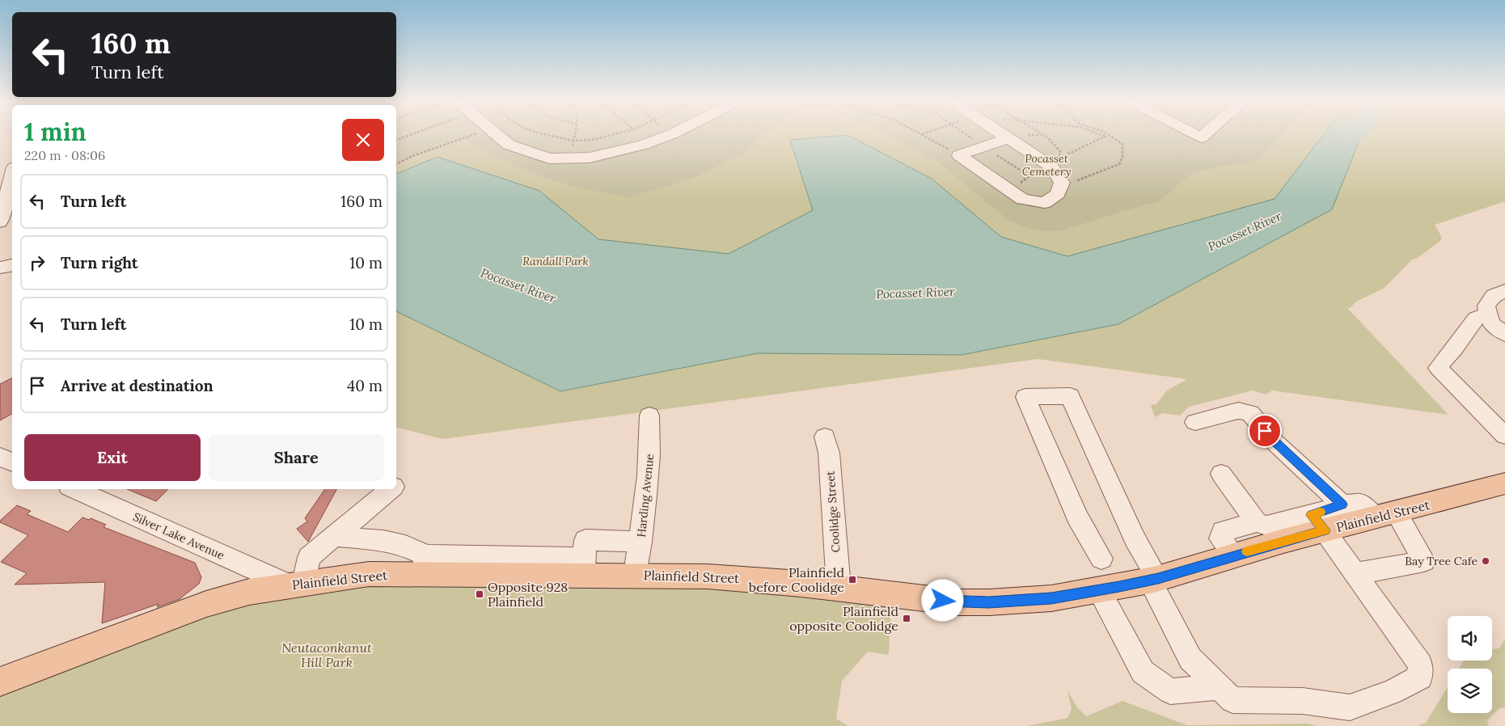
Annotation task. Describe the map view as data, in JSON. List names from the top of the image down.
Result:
{
  "streets": {
    "main road": ["Plainfield Street"],
    "street": ["Harding Avenue", "Coolidge Street", "Silver Lake Avenue"]
  },
  "crossings": [
    ["Harding Avenue", "Plainfield Street"],
    ["Coolidge Street", "Plainfield Street"],
    ["Plainfield Street", "Silver Lake Avenue"]
  ],
  "water": ["Pocasset River"],
  "parks": ["Pocasset Cemetery", "Randall Park", "Neutaconkanut Hill Park"],
  "places": {
    "other": ["Bay Tree Cafe"],
    "transit": ["Plainfield before Coolidge", "Opposite 928 Plainfield", "Plainfield opposite Coolidge"]
  },
  "page": {
    "turn": ["160 m", "Turn left"],
    "heading": ["1 min", "220 m · 08:06"],
    "list": [
      {
        "name": "Turn left",
        "value": "160 m"
      },
      {
        "name": "Turn right",
        "value": "10 m"
      },
      {
        "name": "Turn left",
        "value": "10 m"
      },
      {
        "name": "Arrive at destination",
        "value": "40 m"
      }
    ],
    "buttons": ["Exit", "Share"]
  }
}
